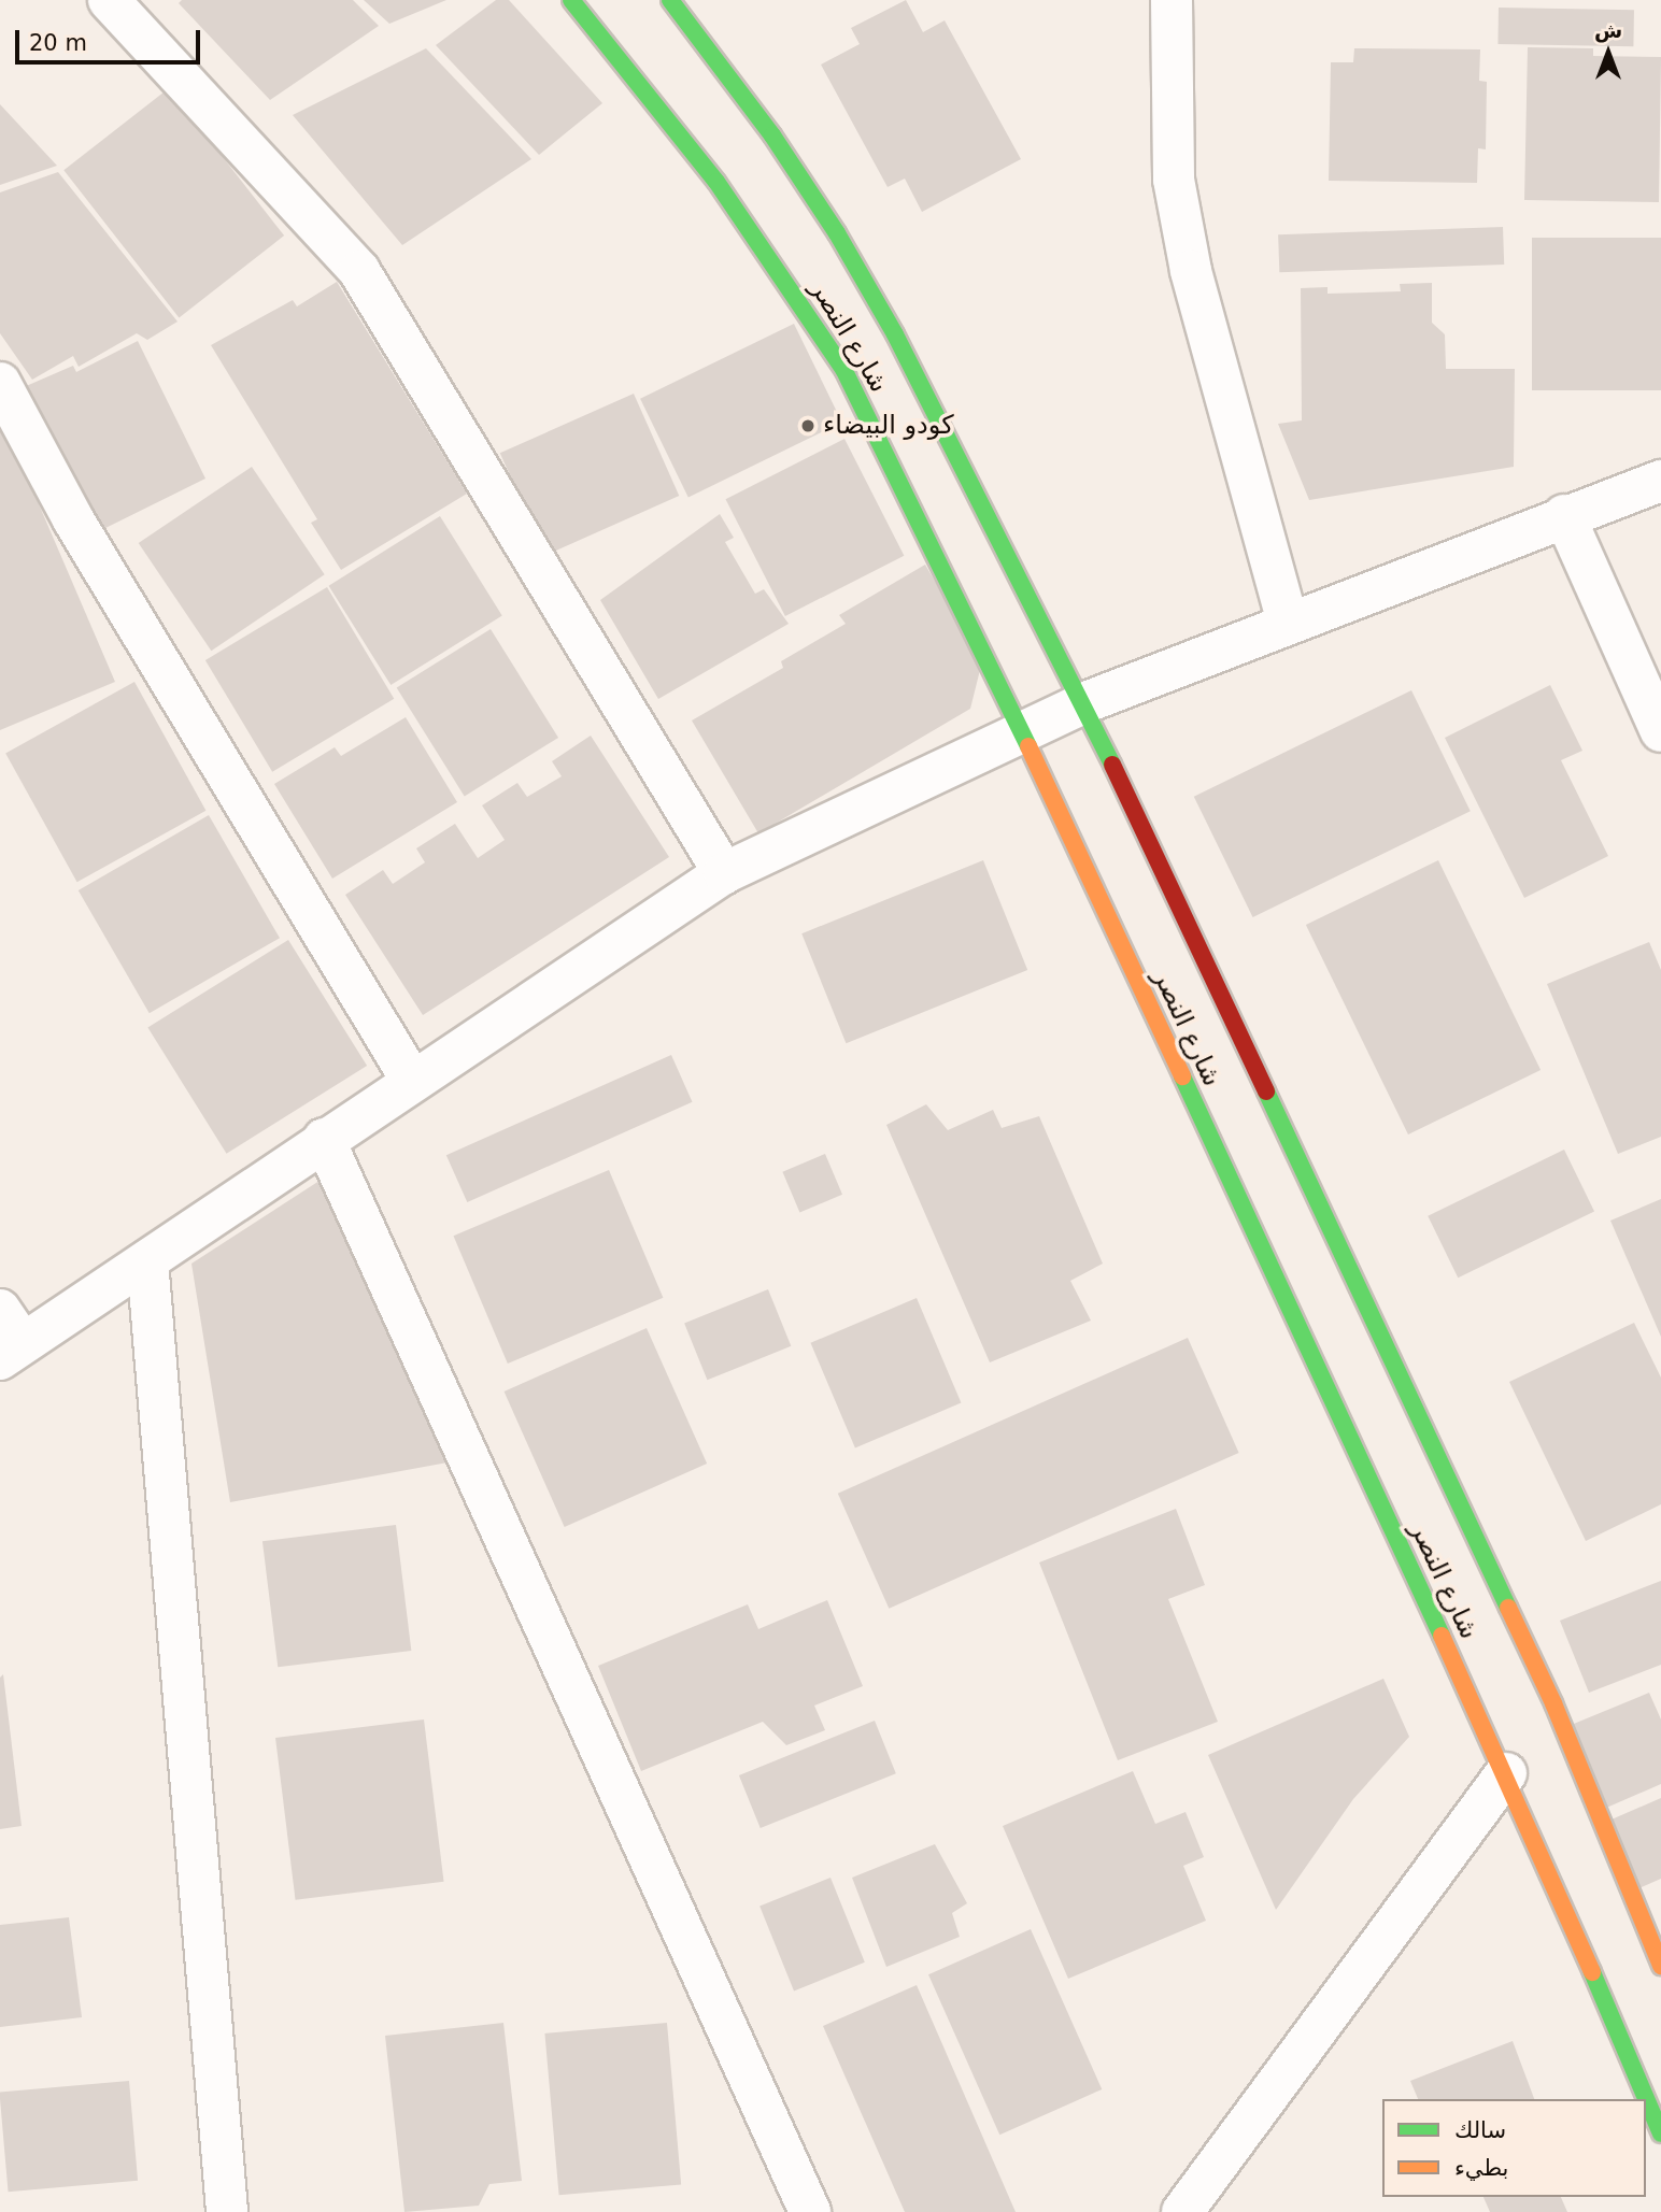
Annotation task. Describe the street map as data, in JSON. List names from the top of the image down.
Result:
{
  "streets": {
    "street": ["شارع النصر"]
  },
  "places": ["كودو البيضاء"],
  "legend": ["سالك", "بطيء"],
  "scale_bar": "20 m",
  "north": "top"
}
